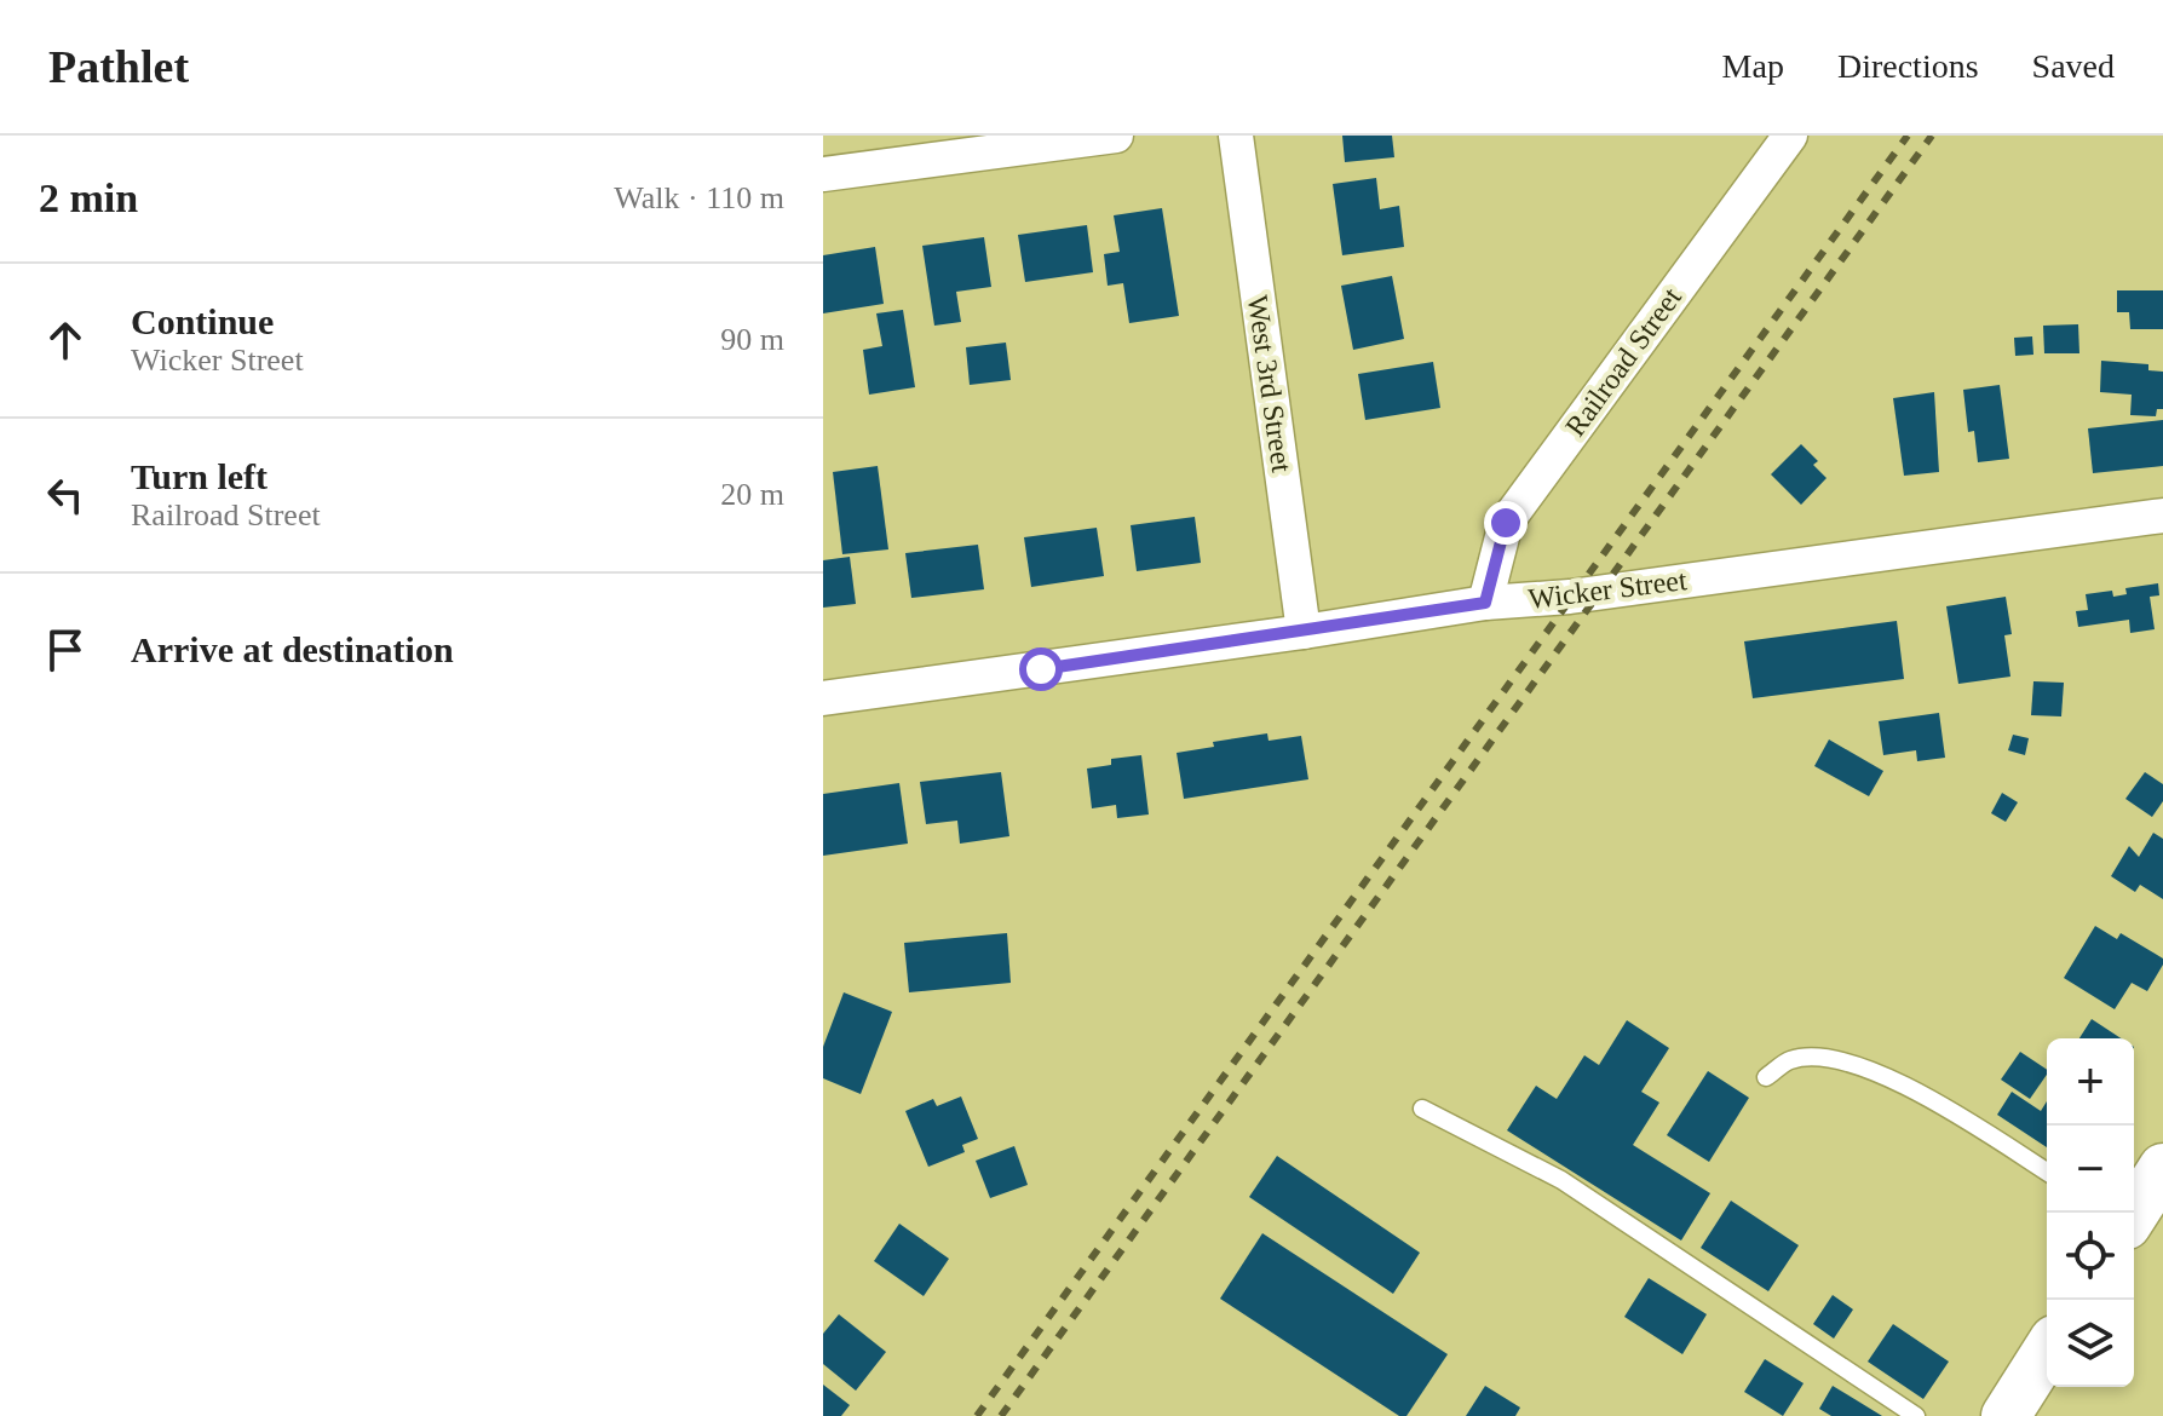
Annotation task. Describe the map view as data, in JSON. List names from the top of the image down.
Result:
{
  "streets": {
    "street": ["Railroad Street", "West 3rd Street", "Wicker Street"]
  },
  "crossings": [
    ["Railroad Street", "Wicker Street"],
    ["West 3rd Street", "Wicker Street"]
  ],
  "page": {
    "header": "Pathlet",
    "nav": ["Map", "Directions", "Saved"],
    "heading": ["2 min", "Walk · 110 m"],
    "list": [
      ["Continue", "Wicker Street", "90 m"],
      ["Turn left", "Railroad Street", "20 m"],
      "Arrive at destination"
    ],
    "map_buttons": ["+", "−"]
  }
}
